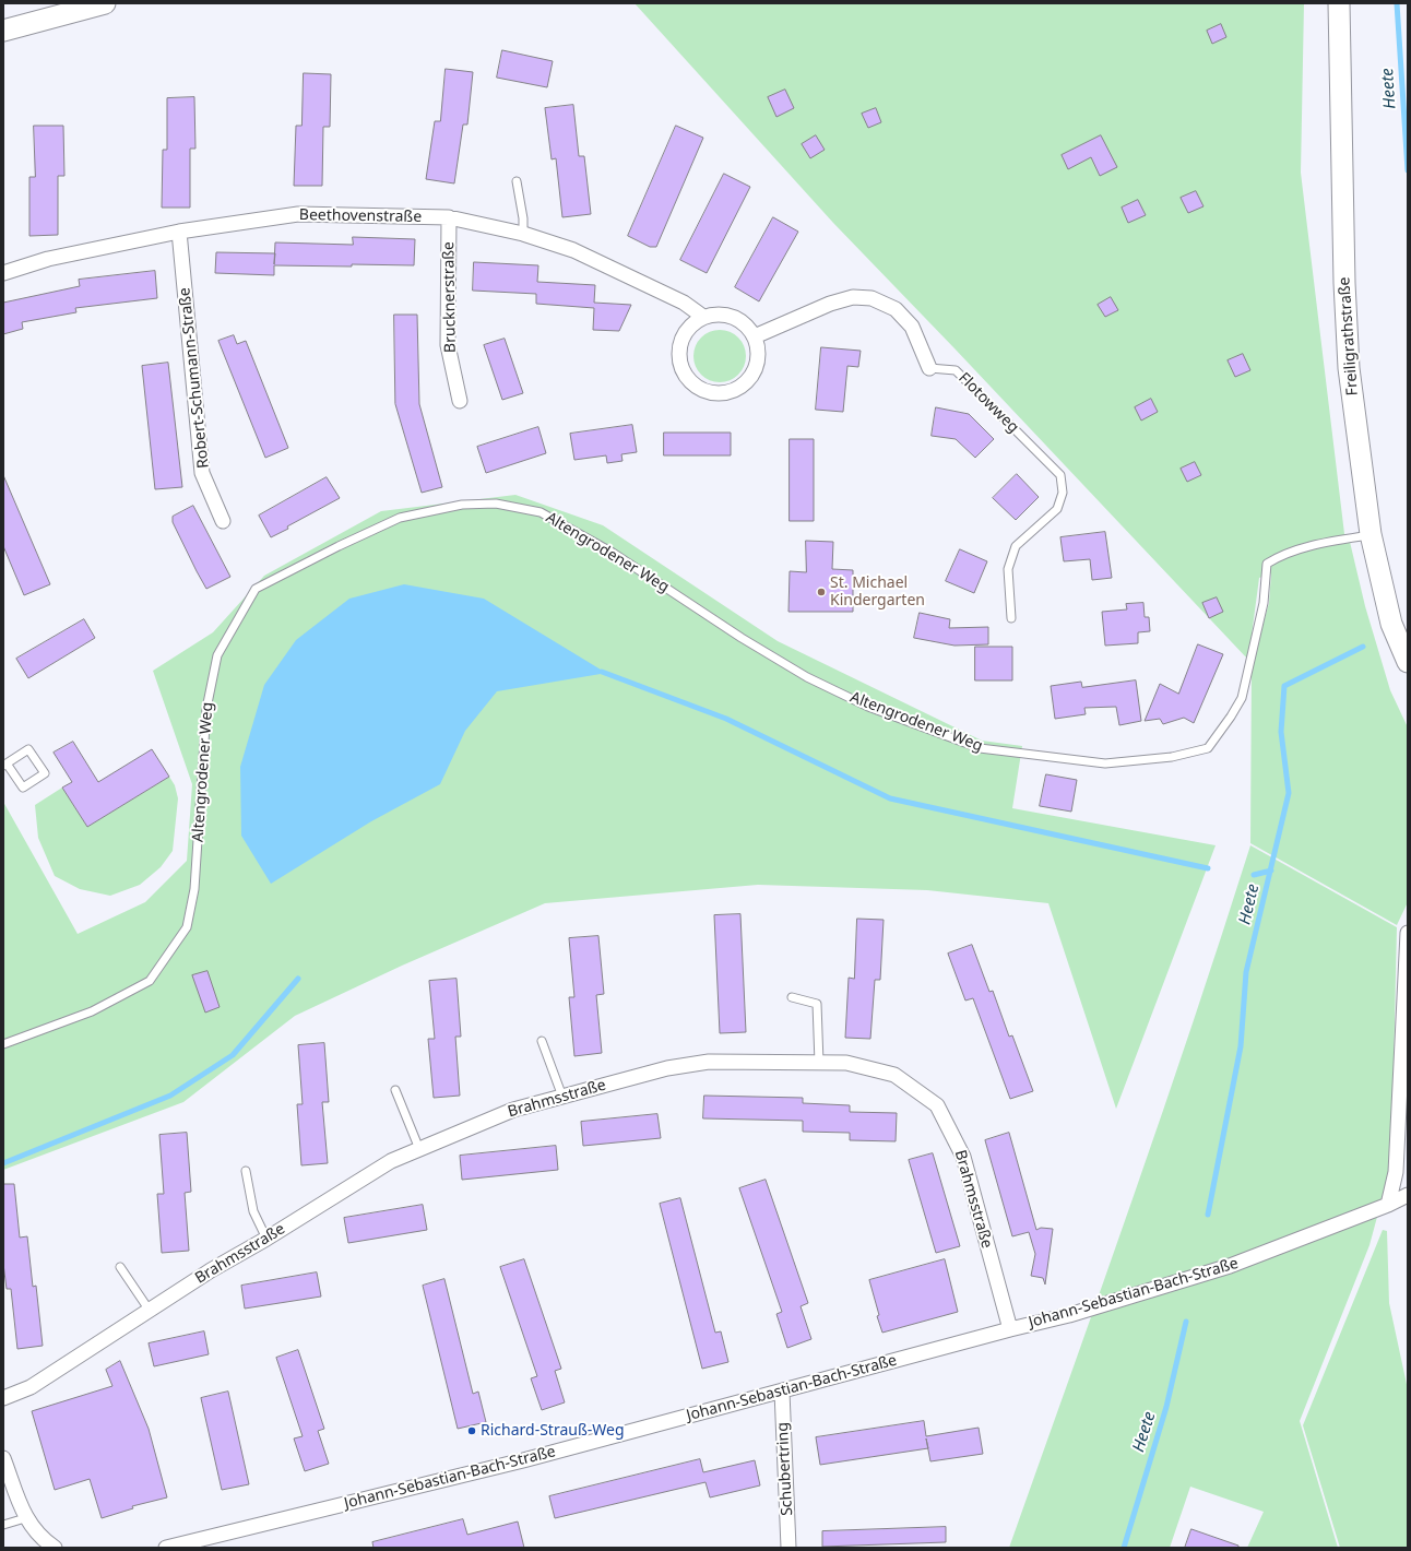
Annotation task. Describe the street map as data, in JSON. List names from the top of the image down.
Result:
{
  "streets": {
    "main road": ["Freiligrathstraße"],
    "street": [
      "Beethovenstraße",
      "Brucknerstraße",
      "Robert-Schumann-Straße",
      "Flotowweg",
      "Brahmsstraße",
      "Johann-Sebastian-Bach-Straße",
      "Schubertring"
    ],
    "lane": ["Altengrodener Weg"]
  },
  "crossings": [
    ["Beethovenstraße", "Brucknerstraße"],
    ["Beethovenstraße", "Robert-Schumann-Straße"],
    ["Beethovenstraße", "Flotowweg"],
    ["Freiligrathstraße", "Altengrodener Weg"],
    ["Brahmsstraße", "Johann-Sebastian-Bach-Straße"],
    ["Johann-Sebastian-Bach-Straße", "Schubertring"]
  ],
  "water": ["Heete"],
  "places": ["St. Michael Kindergarten", "Richard-Strauß-Weg"]
}
